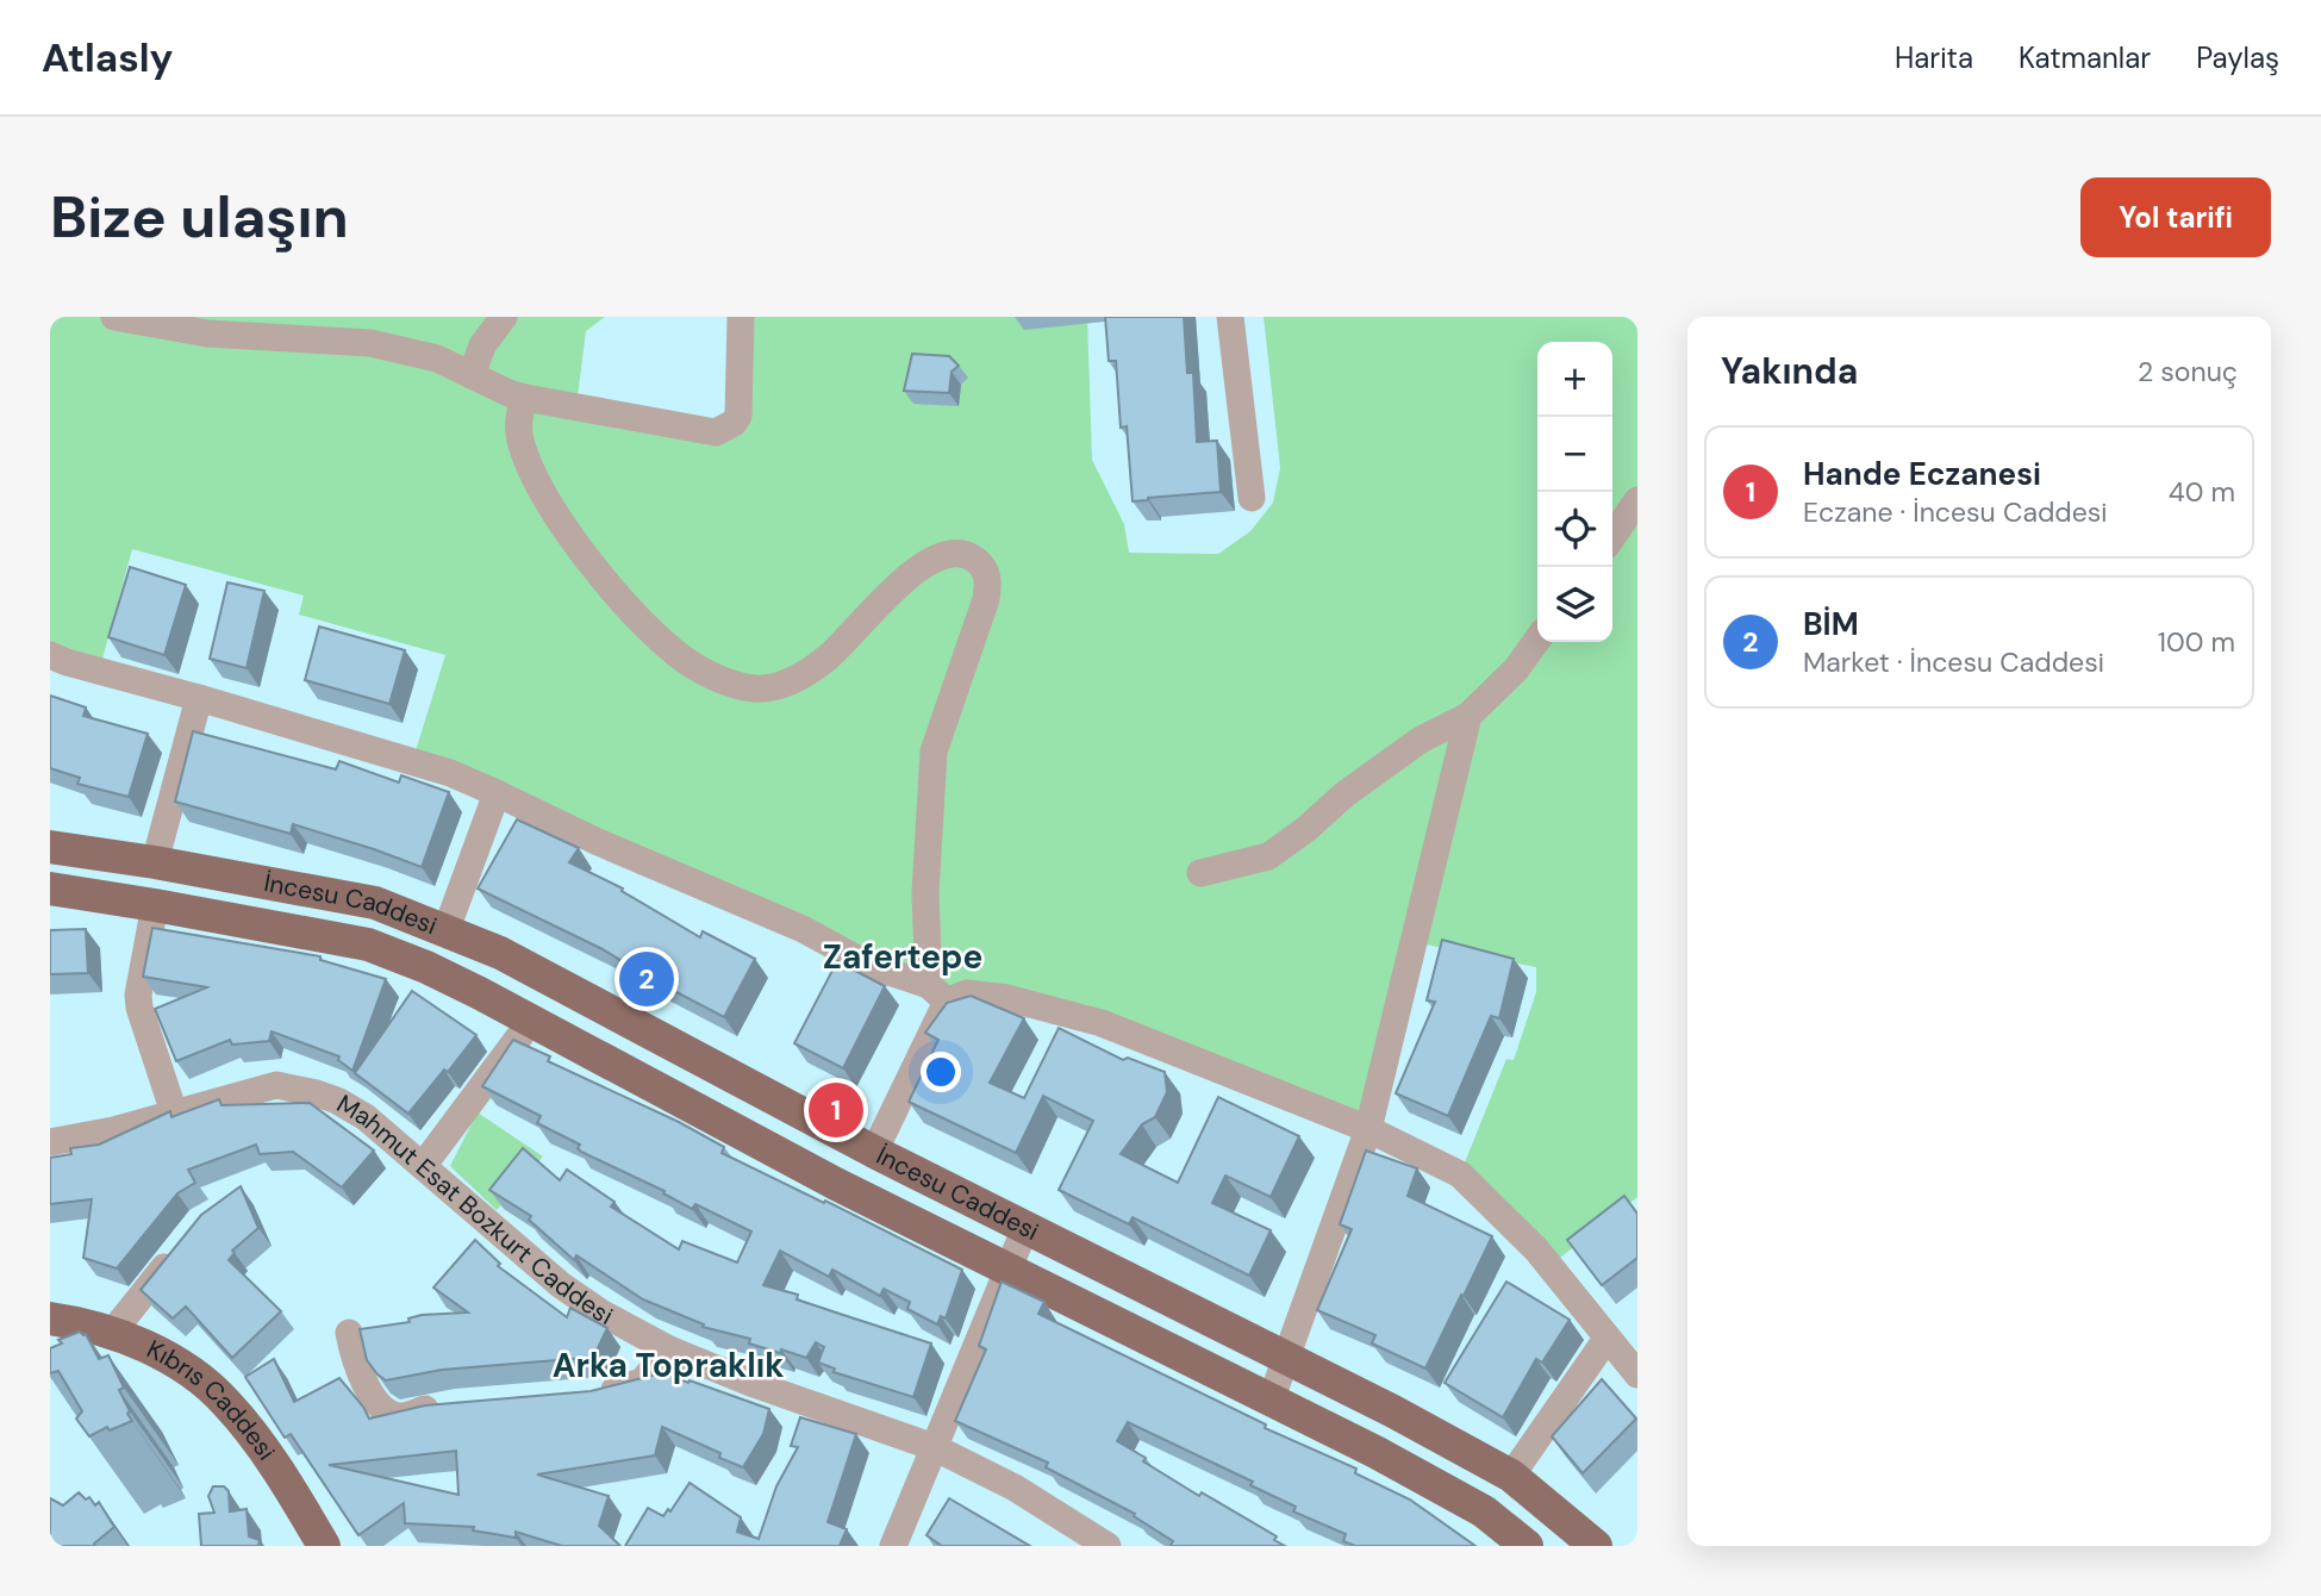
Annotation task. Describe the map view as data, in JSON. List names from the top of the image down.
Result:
{
  "streets": {
    "main road": ["İncesu Caddesi", "Kıbrıs Caddesi"],
    "street": ["Mahmut Esat Bozkurt Caddesi"]
  },
  "districts": ["Zafertepe", "Arka Topraklık"],
  "page": {
    "header": "Atlasly",
    "nav": ["Harita", "Katmanlar", "Paylaş"],
    "buttons": "Yol tarifi",
    "title": "Bize ulaşın",
    "heading": ["Yakında", "2 sonuç"],
    "map_buttons": ["+", "−"],
    "list": [
      {
        "mark": "1",
        "name": "Hande Eczanesi",
        "note": "Eczane · İncesu Caddesi",
        "value": "40 m"
      },
      {
        "mark": "2",
        "name": "BİM",
        "note": "Market · İncesu Caddesi",
        "value": "100 m"
      }
    ],
    "pins": ["2", "1"]
  }
}
